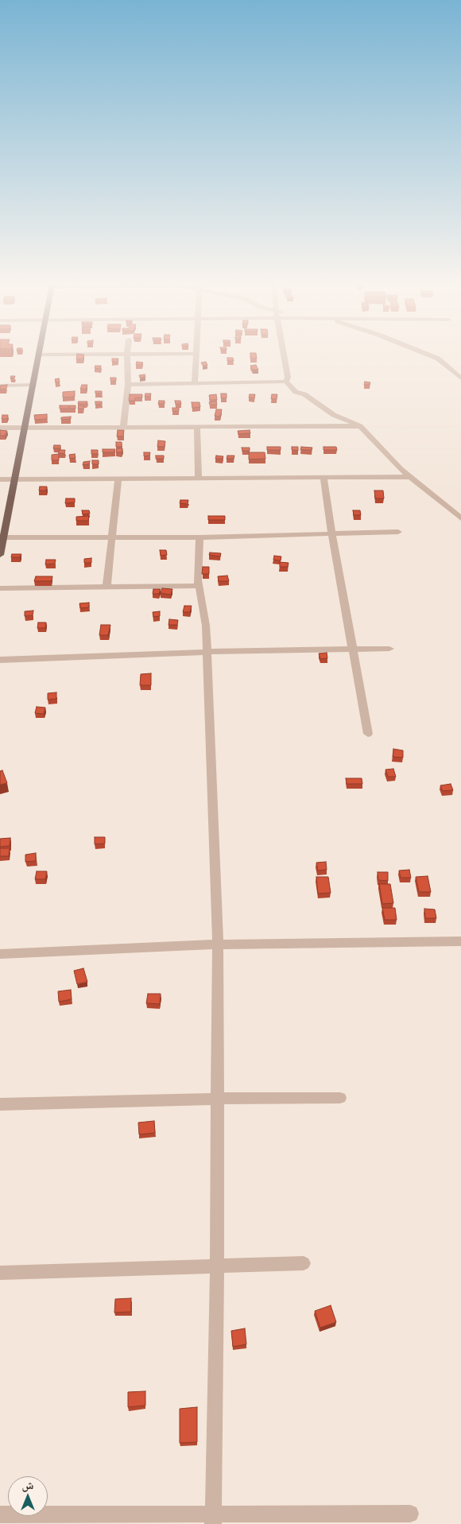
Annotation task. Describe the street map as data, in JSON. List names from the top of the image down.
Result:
{
  "north": "top"
}
